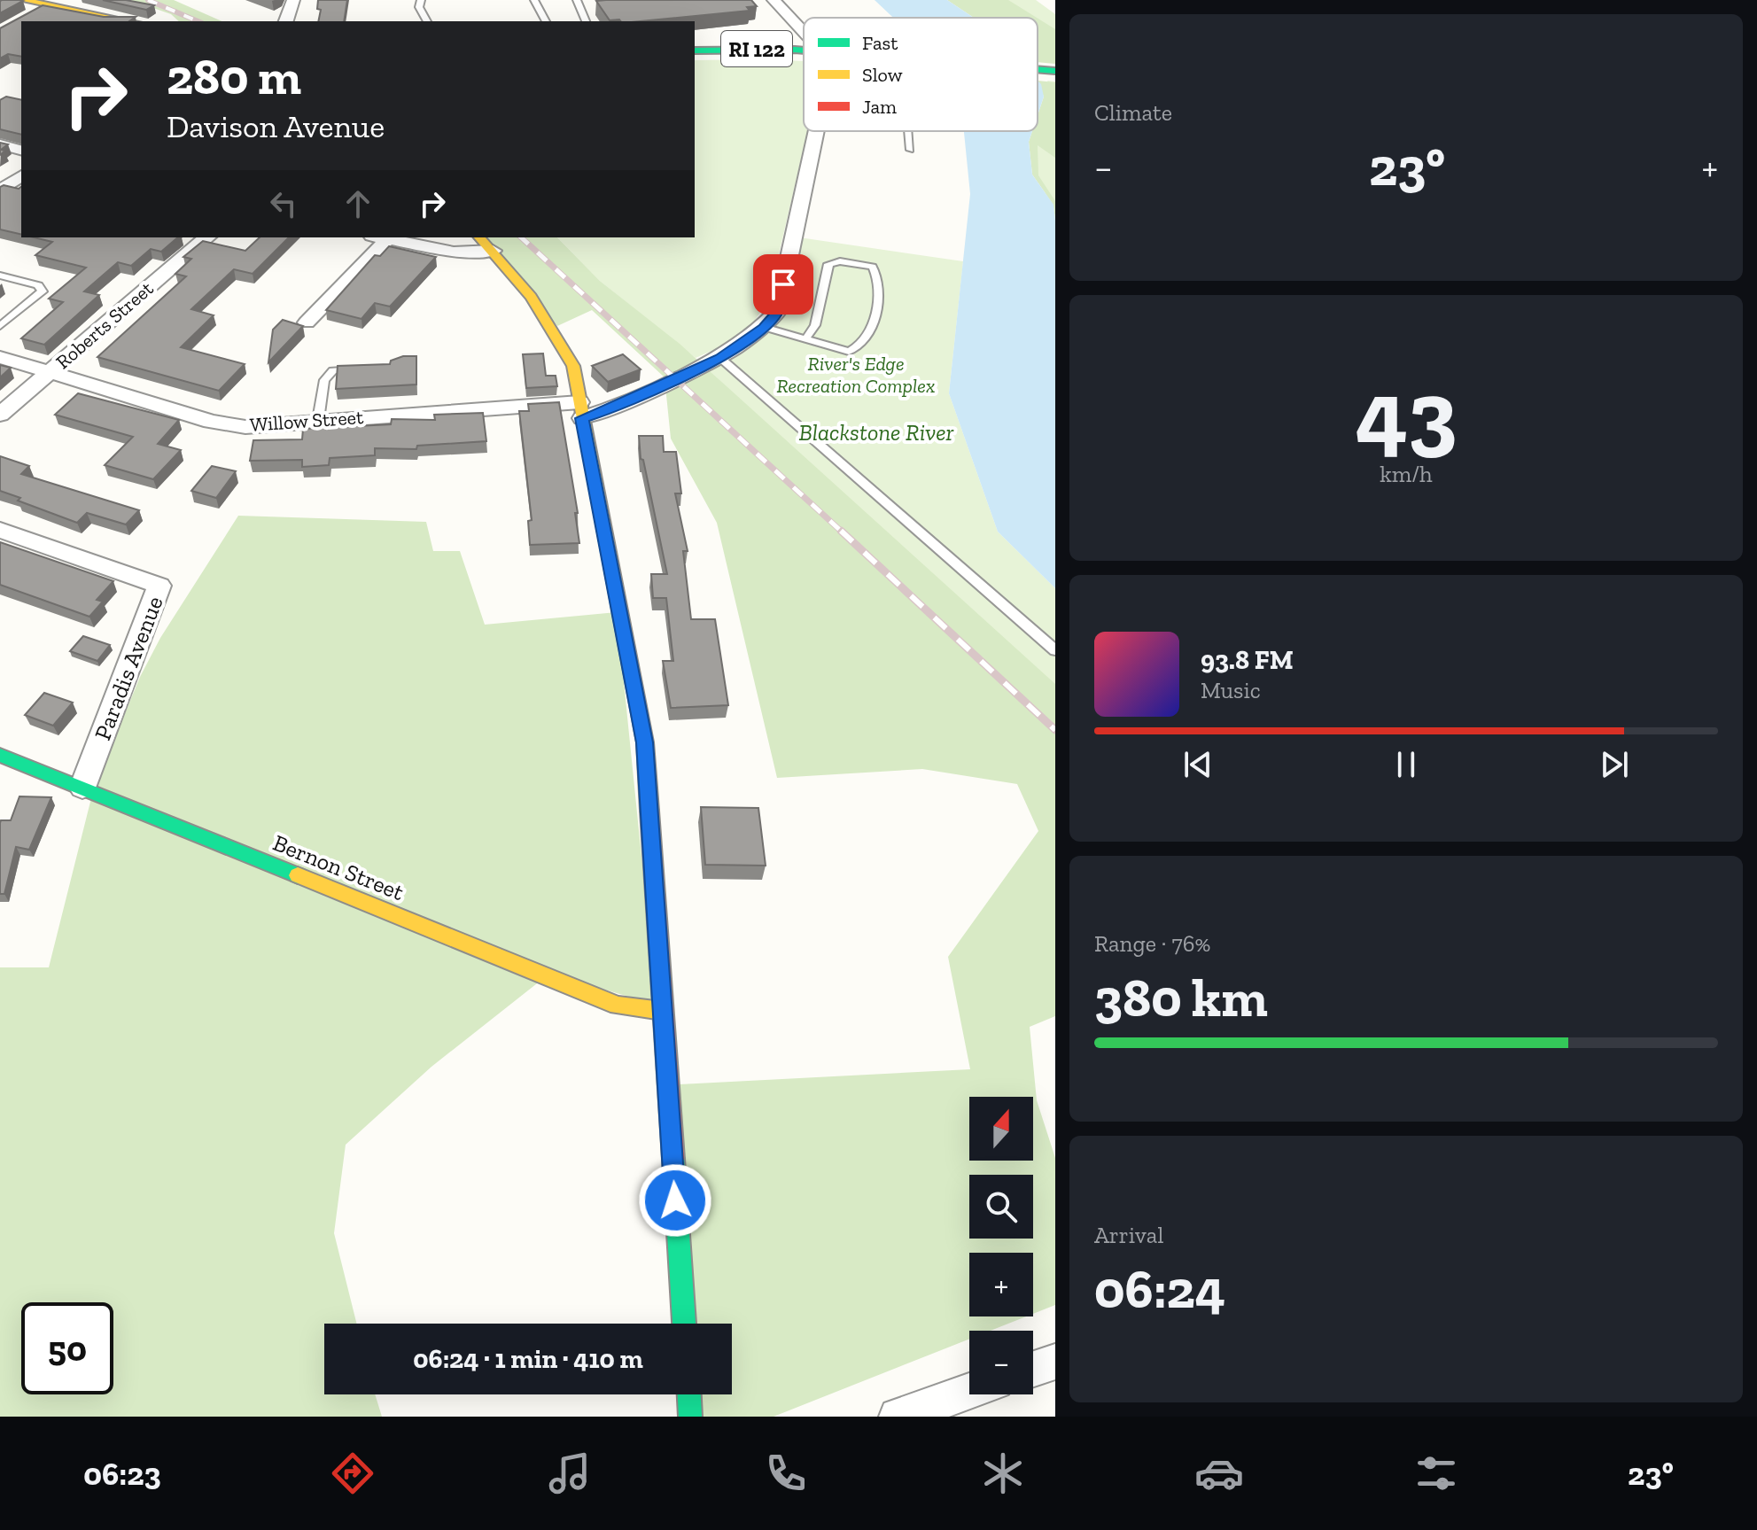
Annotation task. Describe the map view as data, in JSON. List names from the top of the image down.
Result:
{
  "streets": {
    "main road": ["RI 122", "Bernon Street"],
    "street": ["Roberts Street", "Willow Street", "Paradis Avenue"]
  },
  "crossings": [
    ["Roberts Street", "Willow Street"],
    ["Paradis Avenue", "Bernon Street"]
  ],
  "parks": ["River's Edge Recreation Complex", "Blackstone River"],
  "legend": ["Fast", "Slow", "Jam"],
  "north": "top",
  "page": {
    "tile": [
      "Climate",
      ["43", "km/h"],
      ["Range · 76%", "380 km"],
      ["Arrival", "06:24"]
    ],
    "turn": ["280 m", "Davison Avenue"],
    "heat": ["−", "23°", "+"],
    "song": ["93.8 FM", "Music"],
    "map_buttons": ["+", "−"],
    "limit": "50",
    "trip": "06:24 · 1 min · 410 m",
    "tabs": ["06:23", "23°"]
  }
}
